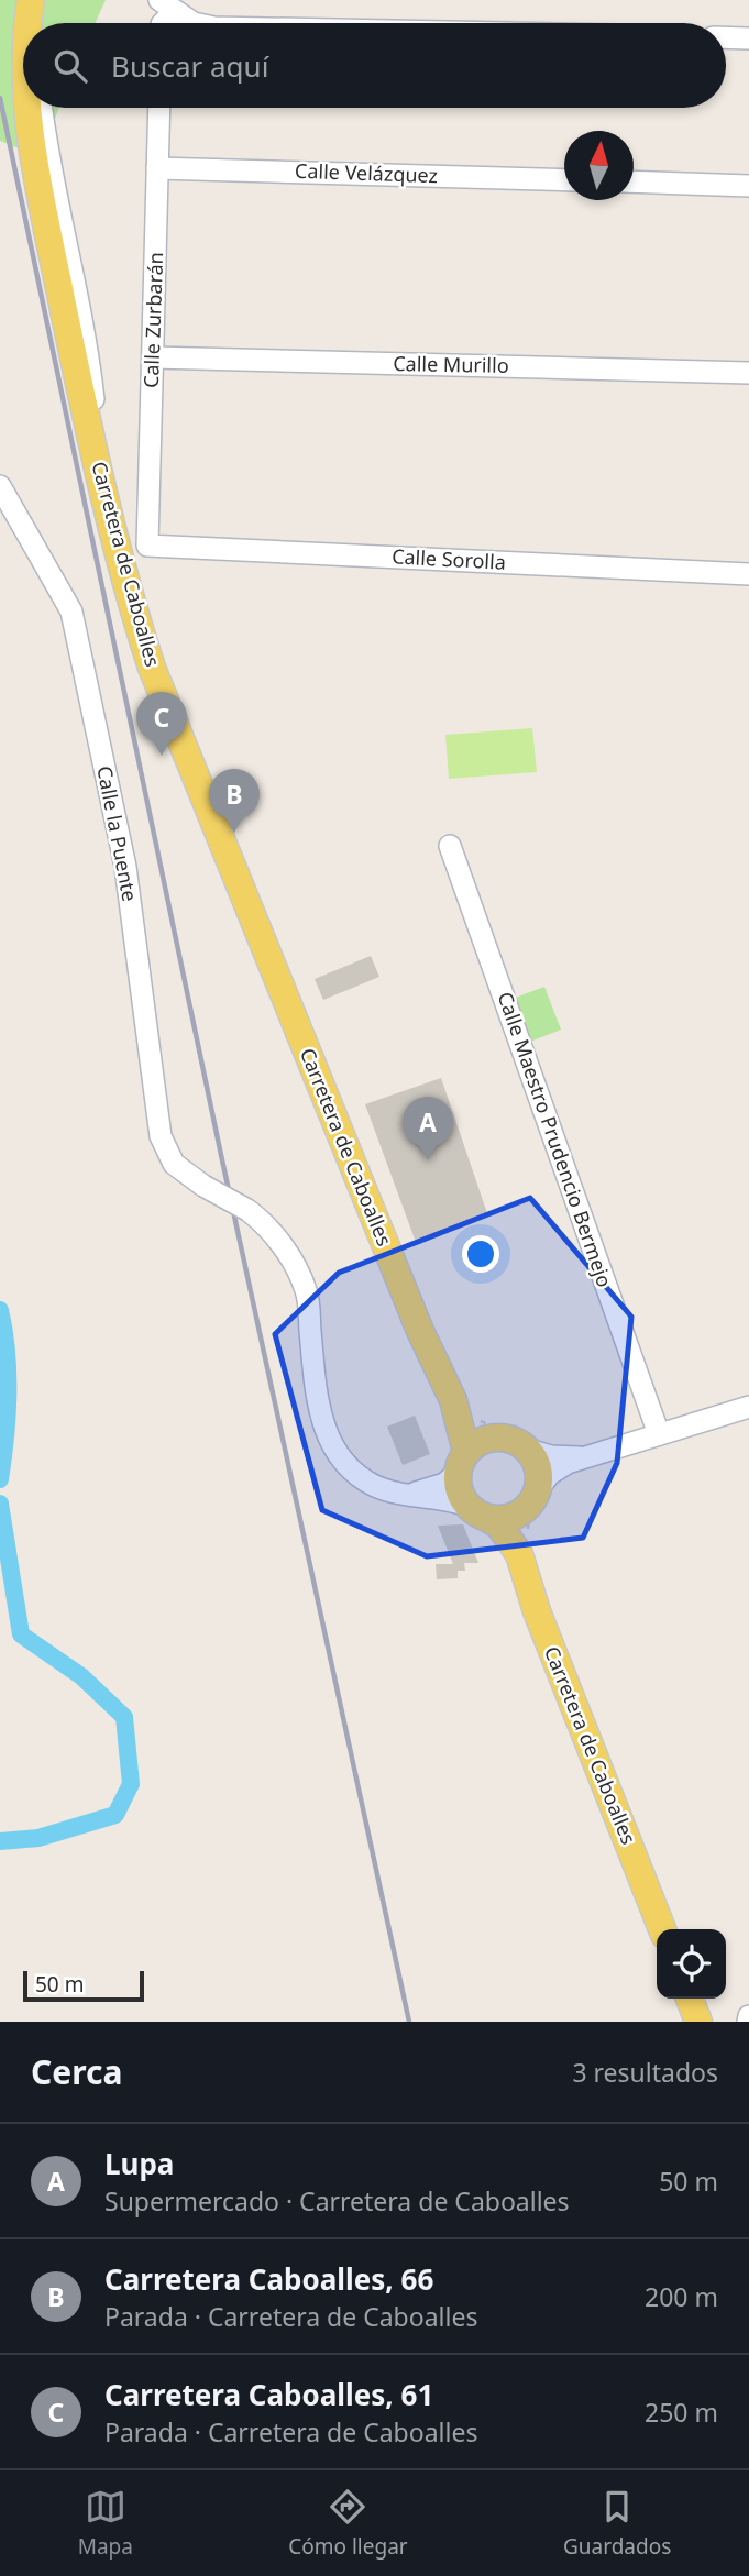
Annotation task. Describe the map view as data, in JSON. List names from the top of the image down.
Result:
{
  "streets": {
    "main road": ["Carretera de Caboalles"],
    "street": [
      "Calle Velázquez",
      "Calle Zurbarán",
      "Calle Murillo",
      "Calle Sorolla",
      "Calle la Puente",
      "Calle Maestro Prudencio Bermejo"
    ]
  },
  "crossings": [
    ["Calle Velázquez", "Calle Zurbarán"],
    ["Calle Zurbarán", "Calle Murillo"],
    ["Calle Zurbarán", "Calle Sorolla"],
    ["Carretera de Caboalles", "Calle la Puente"]
  ],
  "scale_bar": "50 m",
  "north": "top",
  "page": {
    "search": "Buscar aquí",
    "pins": ["C", "B", "A"],
    "scale": "50 m",
    "heading": ["Cerca", "3 resultados"],
    "list": [
      {
        "mark": "A",
        "name": "Lupa",
        "note": "Supermercado · Carretera de Caboalles",
        "value": "50 m"
      },
      {
        "mark": "B",
        "name": "Carretera Caboalles, 66",
        "note": "Parada · Carretera de Caboalles",
        "value": "200 m"
      },
      {
        "mark": "C",
        "name": "Carretera Caboalles, 61",
        "note": "Parada · Carretera de Caboalles",
        "value": "250 m"
      }
    ],
    "nav": ["Mapa", "Cómo llegar", "Guardados"]
  }
}
